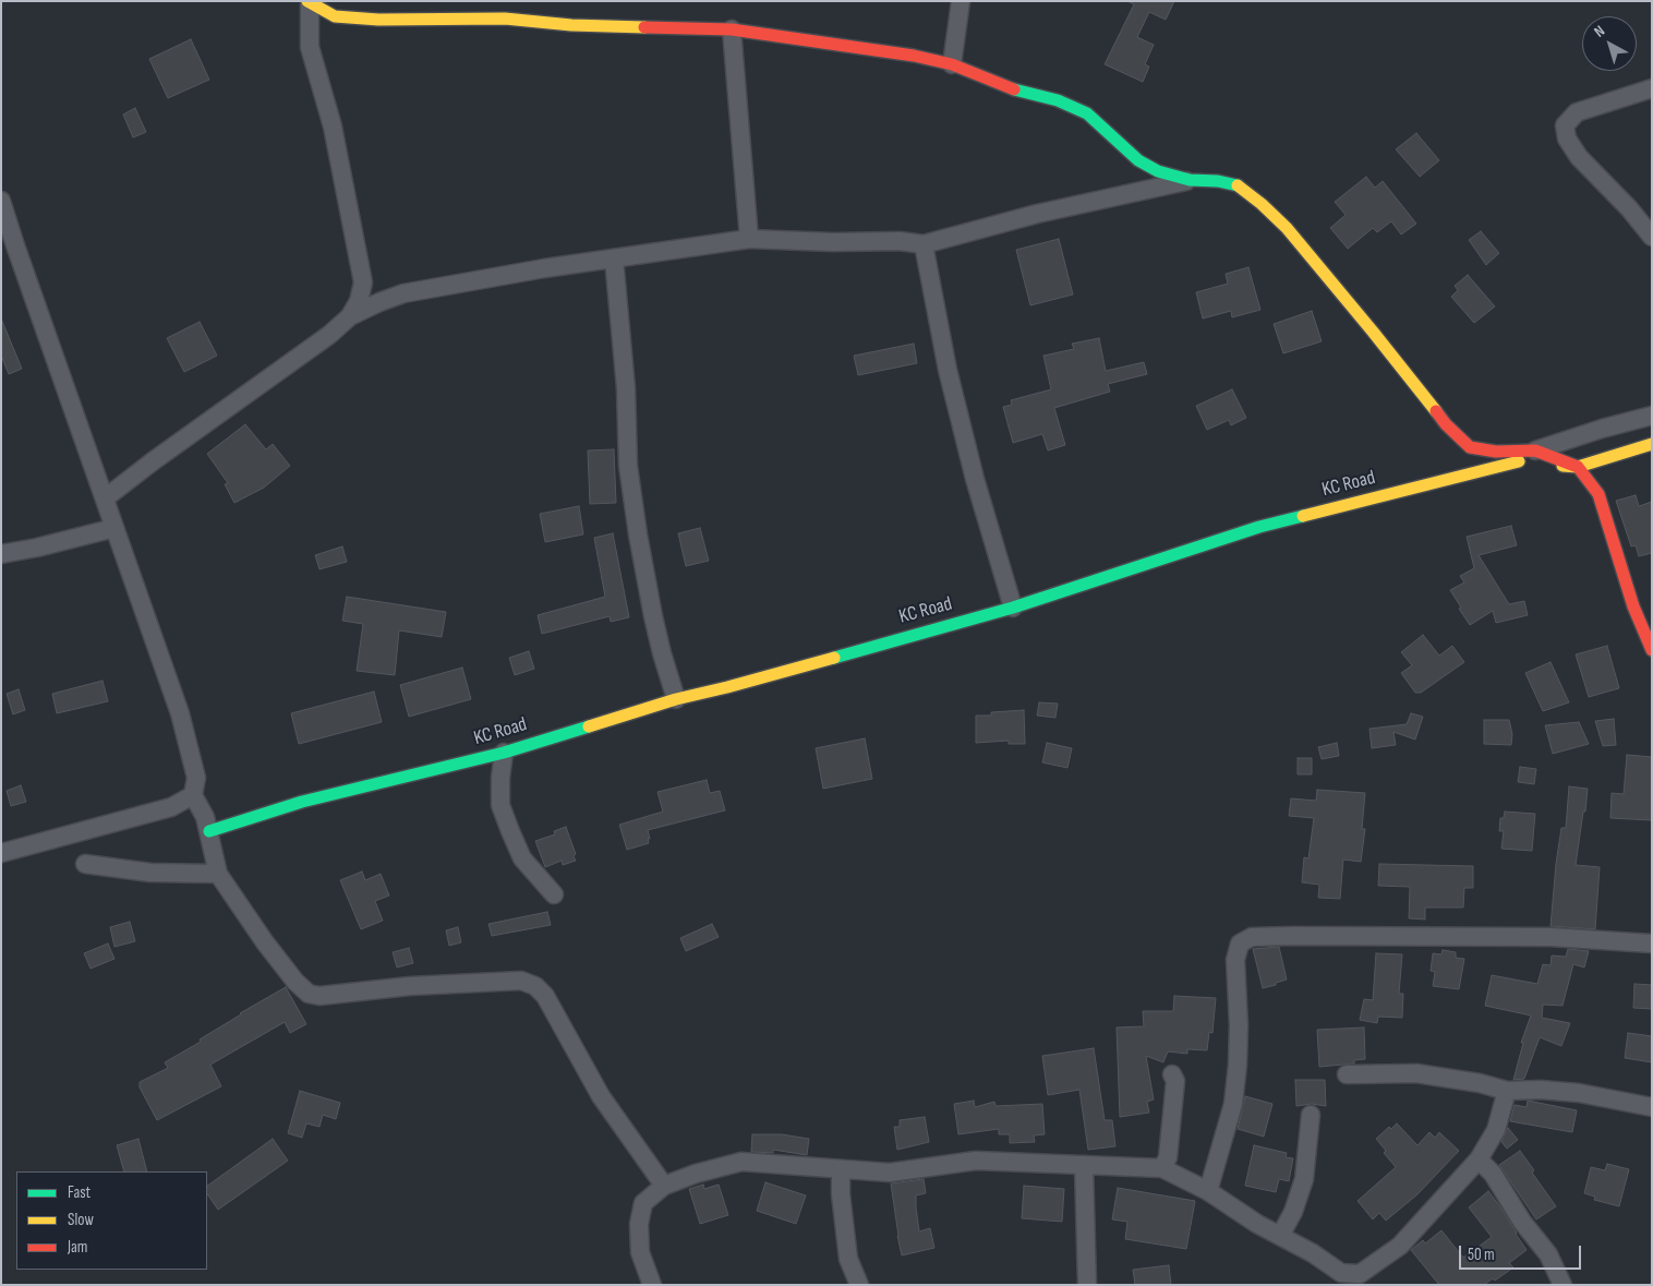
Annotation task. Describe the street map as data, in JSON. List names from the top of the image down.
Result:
{
  "streets": {
    "street": ["KC Road"]
  },
  "legend": ["Fast", "Slow", "Jam"],
  "scale_bar": "50 m",
  "north": "top left"
}
